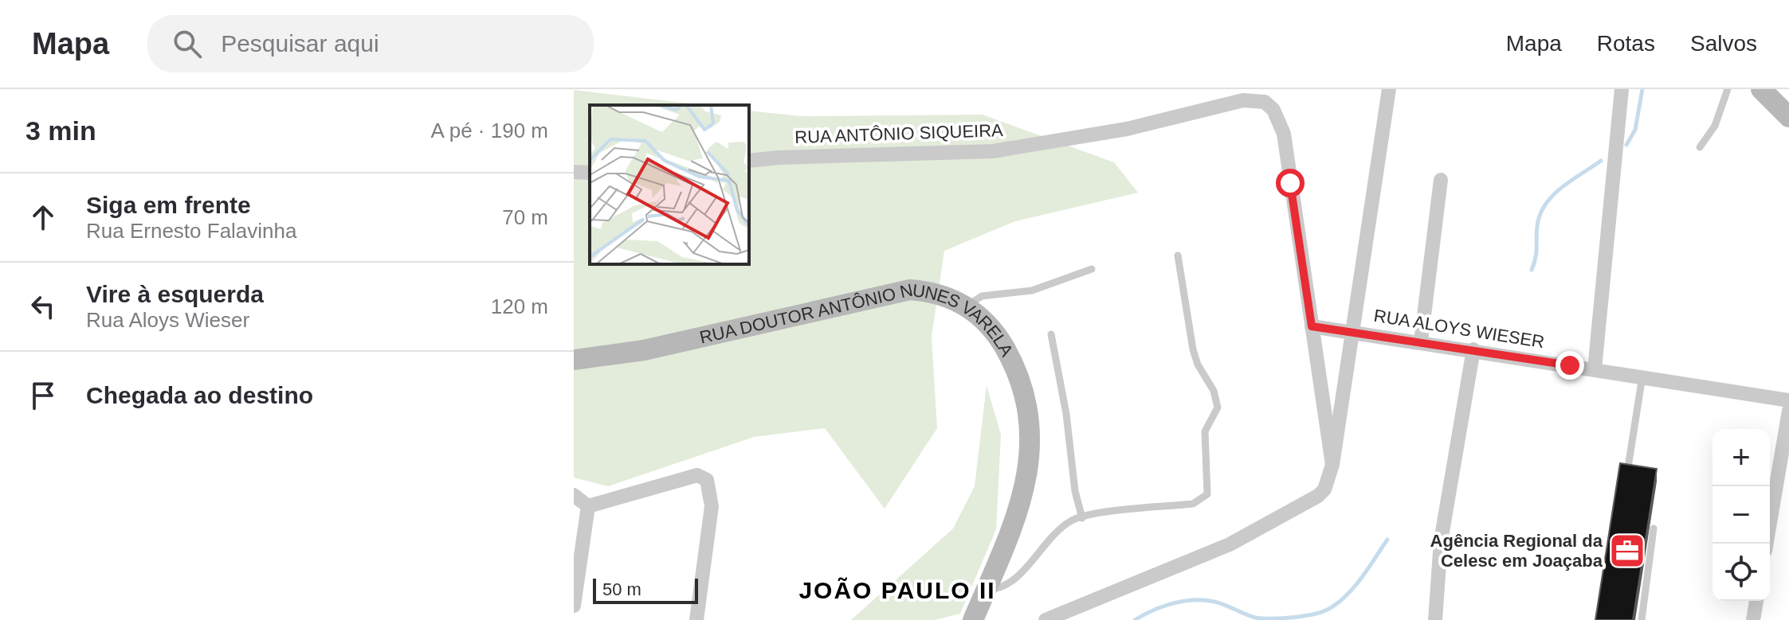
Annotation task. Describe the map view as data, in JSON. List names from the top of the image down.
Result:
{
  "streets": {
    "street": ["RUA ANTÔNIO SIQUEIRA", "RUA ALOYS WIESER", "RUA DOUTOR ANTÔNIO NUNES VARELA"]
  },
  "crossings": [
    ["RUA ANTÔNIO SIQUEIRA", "RUA ALOYS WIESER"]
  ],
  "districts": ["JOÃO PAULO II"],
  "places": {
    "office": ["Agência Regional da Celesc em Joaçaba"]
  },
  "scale_bar": "50 m",
  "page": {
    "header": "Mapa",
    "search": "Pesquisar aqui",
    "nav": ["Mapa", "Rotas", "Salvos"],
    "heading": ["3 min", "A pé · 190 m"],
    "list": [
      ["Siga em frente", "Rua Ernesto Falavinha", "70 m"],
      ["Vire à esquerda", "Rua Aloys Wieser", "120 m"],
      "Chegada ao destino"
    ],
    "map_buttons": ["+", "−"],
    "scale": "50 m"
  }
}
